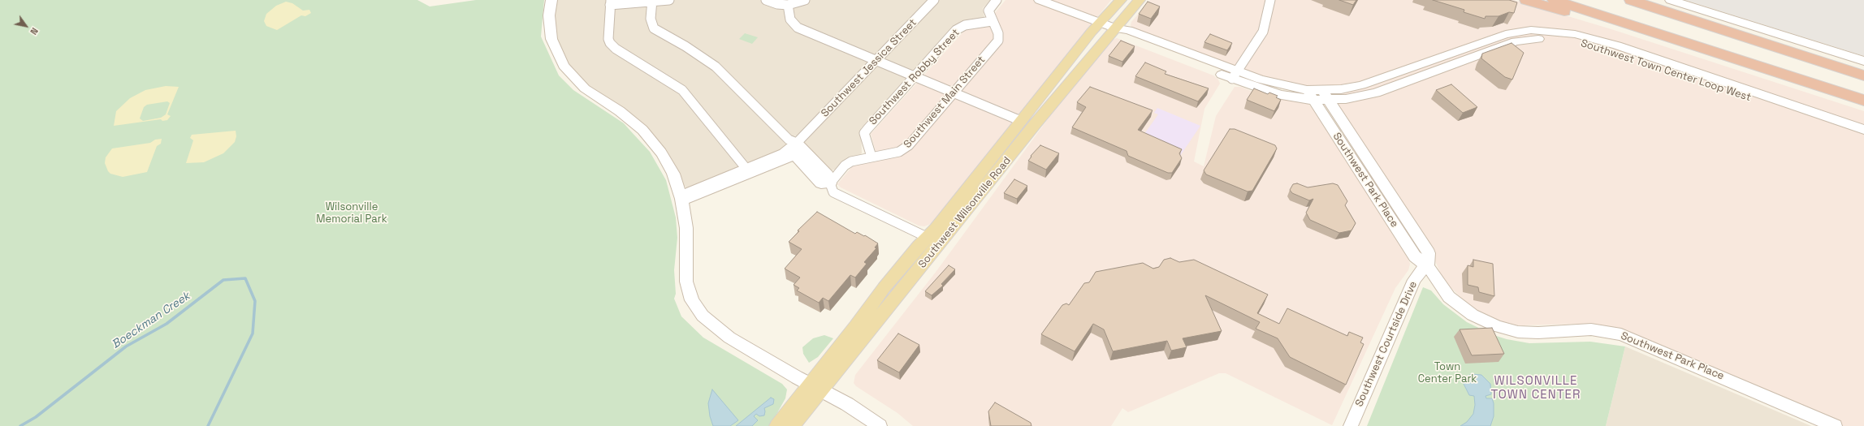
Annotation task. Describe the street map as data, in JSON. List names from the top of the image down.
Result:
{
  "streets": {
    "main road": ["Southwest Wilsonville Road"],
    "street": [
      "Southwest Jessica Street",
      "Southwest Town Center Loop West",
      "Southwest Robby Street",
      "Southwest Main Street",
      "Southwest Park Place",
      "Southwest Courtside Drive"
    ]
  },
  "crossings": [
    ["Southwest Town Center Loop West", "Southwest Park Place"],
    ["Southwest Town Center Loop West", "Southwest Wilsonville Road"],
    ["Southwest Robby Street", "Southwest Main Street"],
    ["Southwest Park Place", "Southwest Courtside Drive"]
  ],
  "districts": ["WILSONVILLE TOWN CENTER"],
  "water": ["Boeckman Creek"],
  "parks": ["Wilsonville Memorial Park", "Town Center Park"],
  "north": "bottom right"
}
